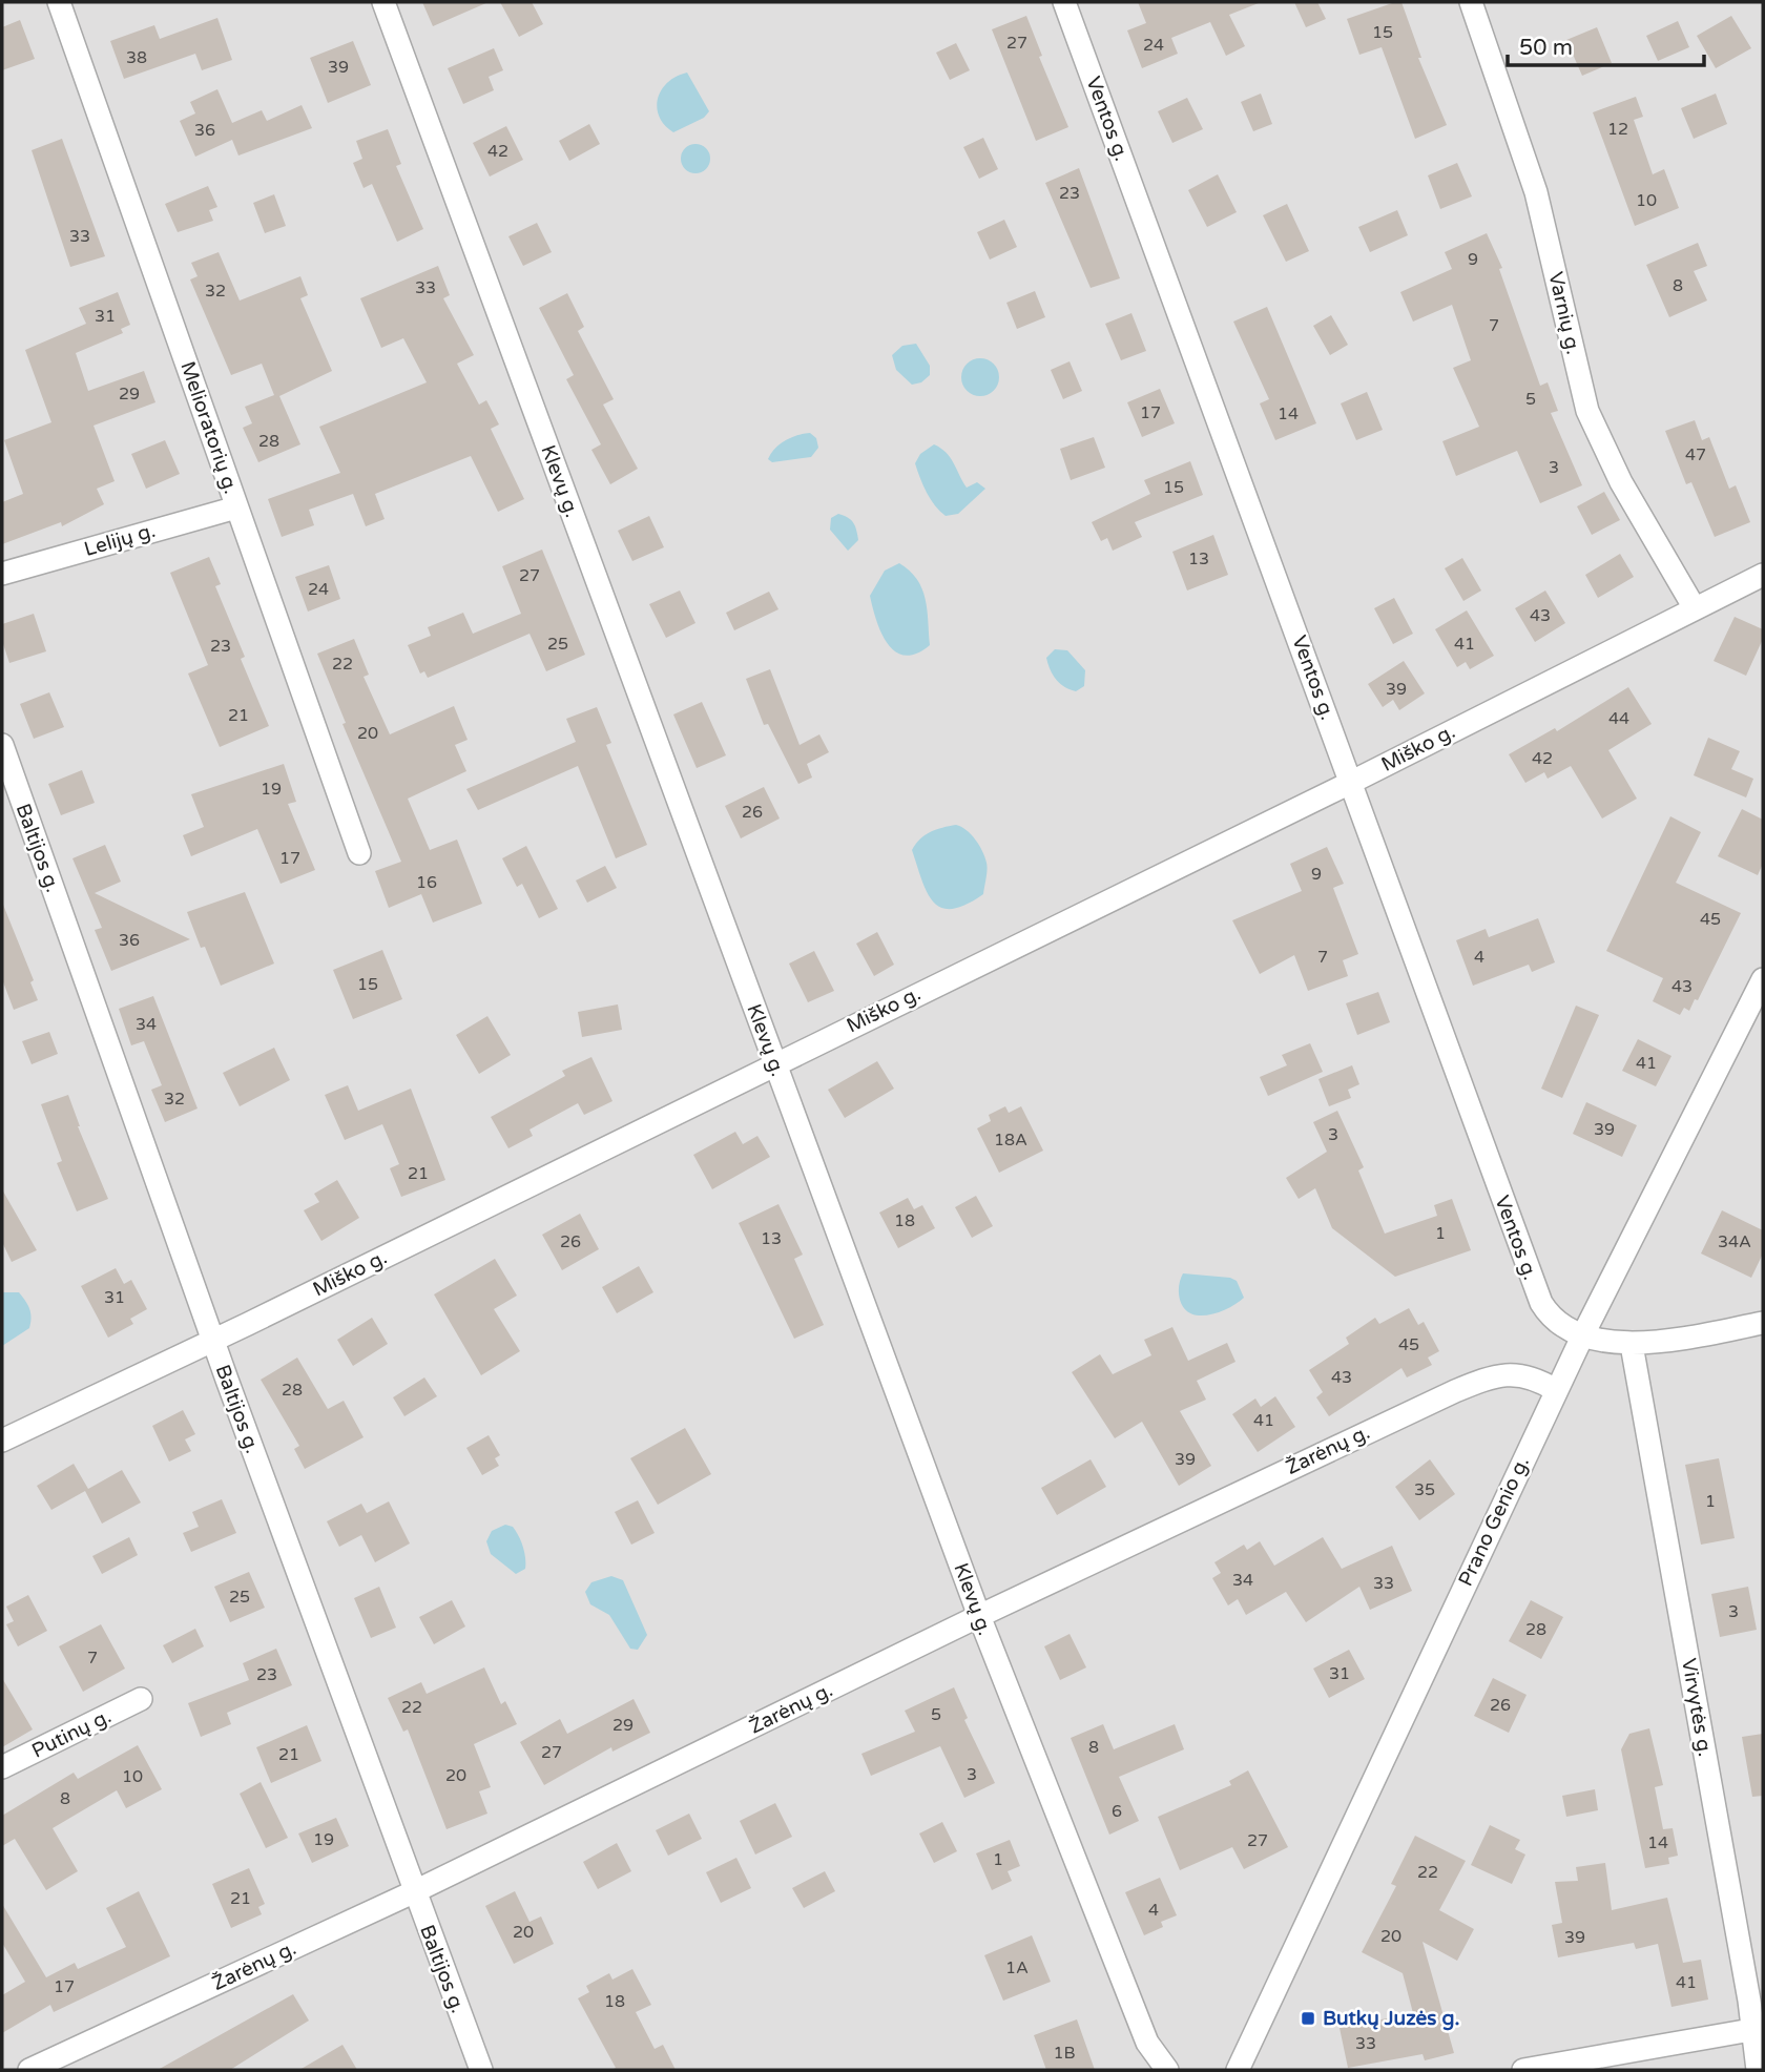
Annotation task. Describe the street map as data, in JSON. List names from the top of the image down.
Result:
{
  "streets": {
    "street": [
      "Ventos g.",
      "Varnių g.",
      "Melioratorių g.",
      "Klevų g.",
      "Lelijų g.",
      "Miško g.",
      "Baltijos g.",
      "Žarėnų g.",
      "Prano Genio g.",
      "Virvytės g.",
      "Putinų g."
    ]
  },
  "crossings": [
    ["Ventos g.", "Miško g."],
    ["Ventos g.", "Prano Genio g."],
    ["Varnių g.", "Miško g."],
    ["Melioratorių g.", "Lelijų g."],
    ["Klevų g.", "Miško g."],
    ["Klevų g.", "Žarėnų g."],
    ["Miško g.", "Baltijos g."],
    ["Baltijos g.", "Žarėnų g."],
    ["Žarėnų g.", "Prano Genio g."]
  ],
  "places": {
    "transit": ["Butkų Juzės g."]
  },
  "house_numbers": [
    "15",
    "27",
    "24",
    "38",
    "39",
    "12",
    "36",
    "42",
    "23",
    "10",
    "33",
    "9",
    "8",
    "33",
    "32",
    "31",
    "7",
    "29",
    "5",
    "17",
    "14",
    "28",
    "47",
    "3",
    "15",
    "13",
    "27",
    "24",
    "43",
    "25",
    "41",
    "23",
    "22",
    "39",
    "21",
    "44",
    "20",
    "42",
    "19",
    "26",
    "17",
    "9",
    "16",
    "45",
    "36",
    "7",
    "4",
    "15",
    "43",
    "34",
    "41",
    "32",
    "39",
    "3",
    "18A",
    "21",
    "18",
    "1",
    "13",
    "26",
    "34A",
    "31",
    "45",
    "43",
    "28",
    "41",
    "39",
    "35",
    "1",
    "34",
    "33",
    "25",
    "3",
    "28",
    "7",
    "31",
    "23",
    "26",
    "22",
    "5",
    "29",
    "8",
    "27",
    "21",
    "3",
    "20",
    "10",
    "8",
    "6",
    "19",
    "27",
    "14",
    "1",
    "22",
    "21",
    "4",
    "20",
    "20",
    "39",
    "1A",
    "41",
    "17",
    "18",
    "33",
    "1B"
  ],
  "scale_bar": "50 m"
}
